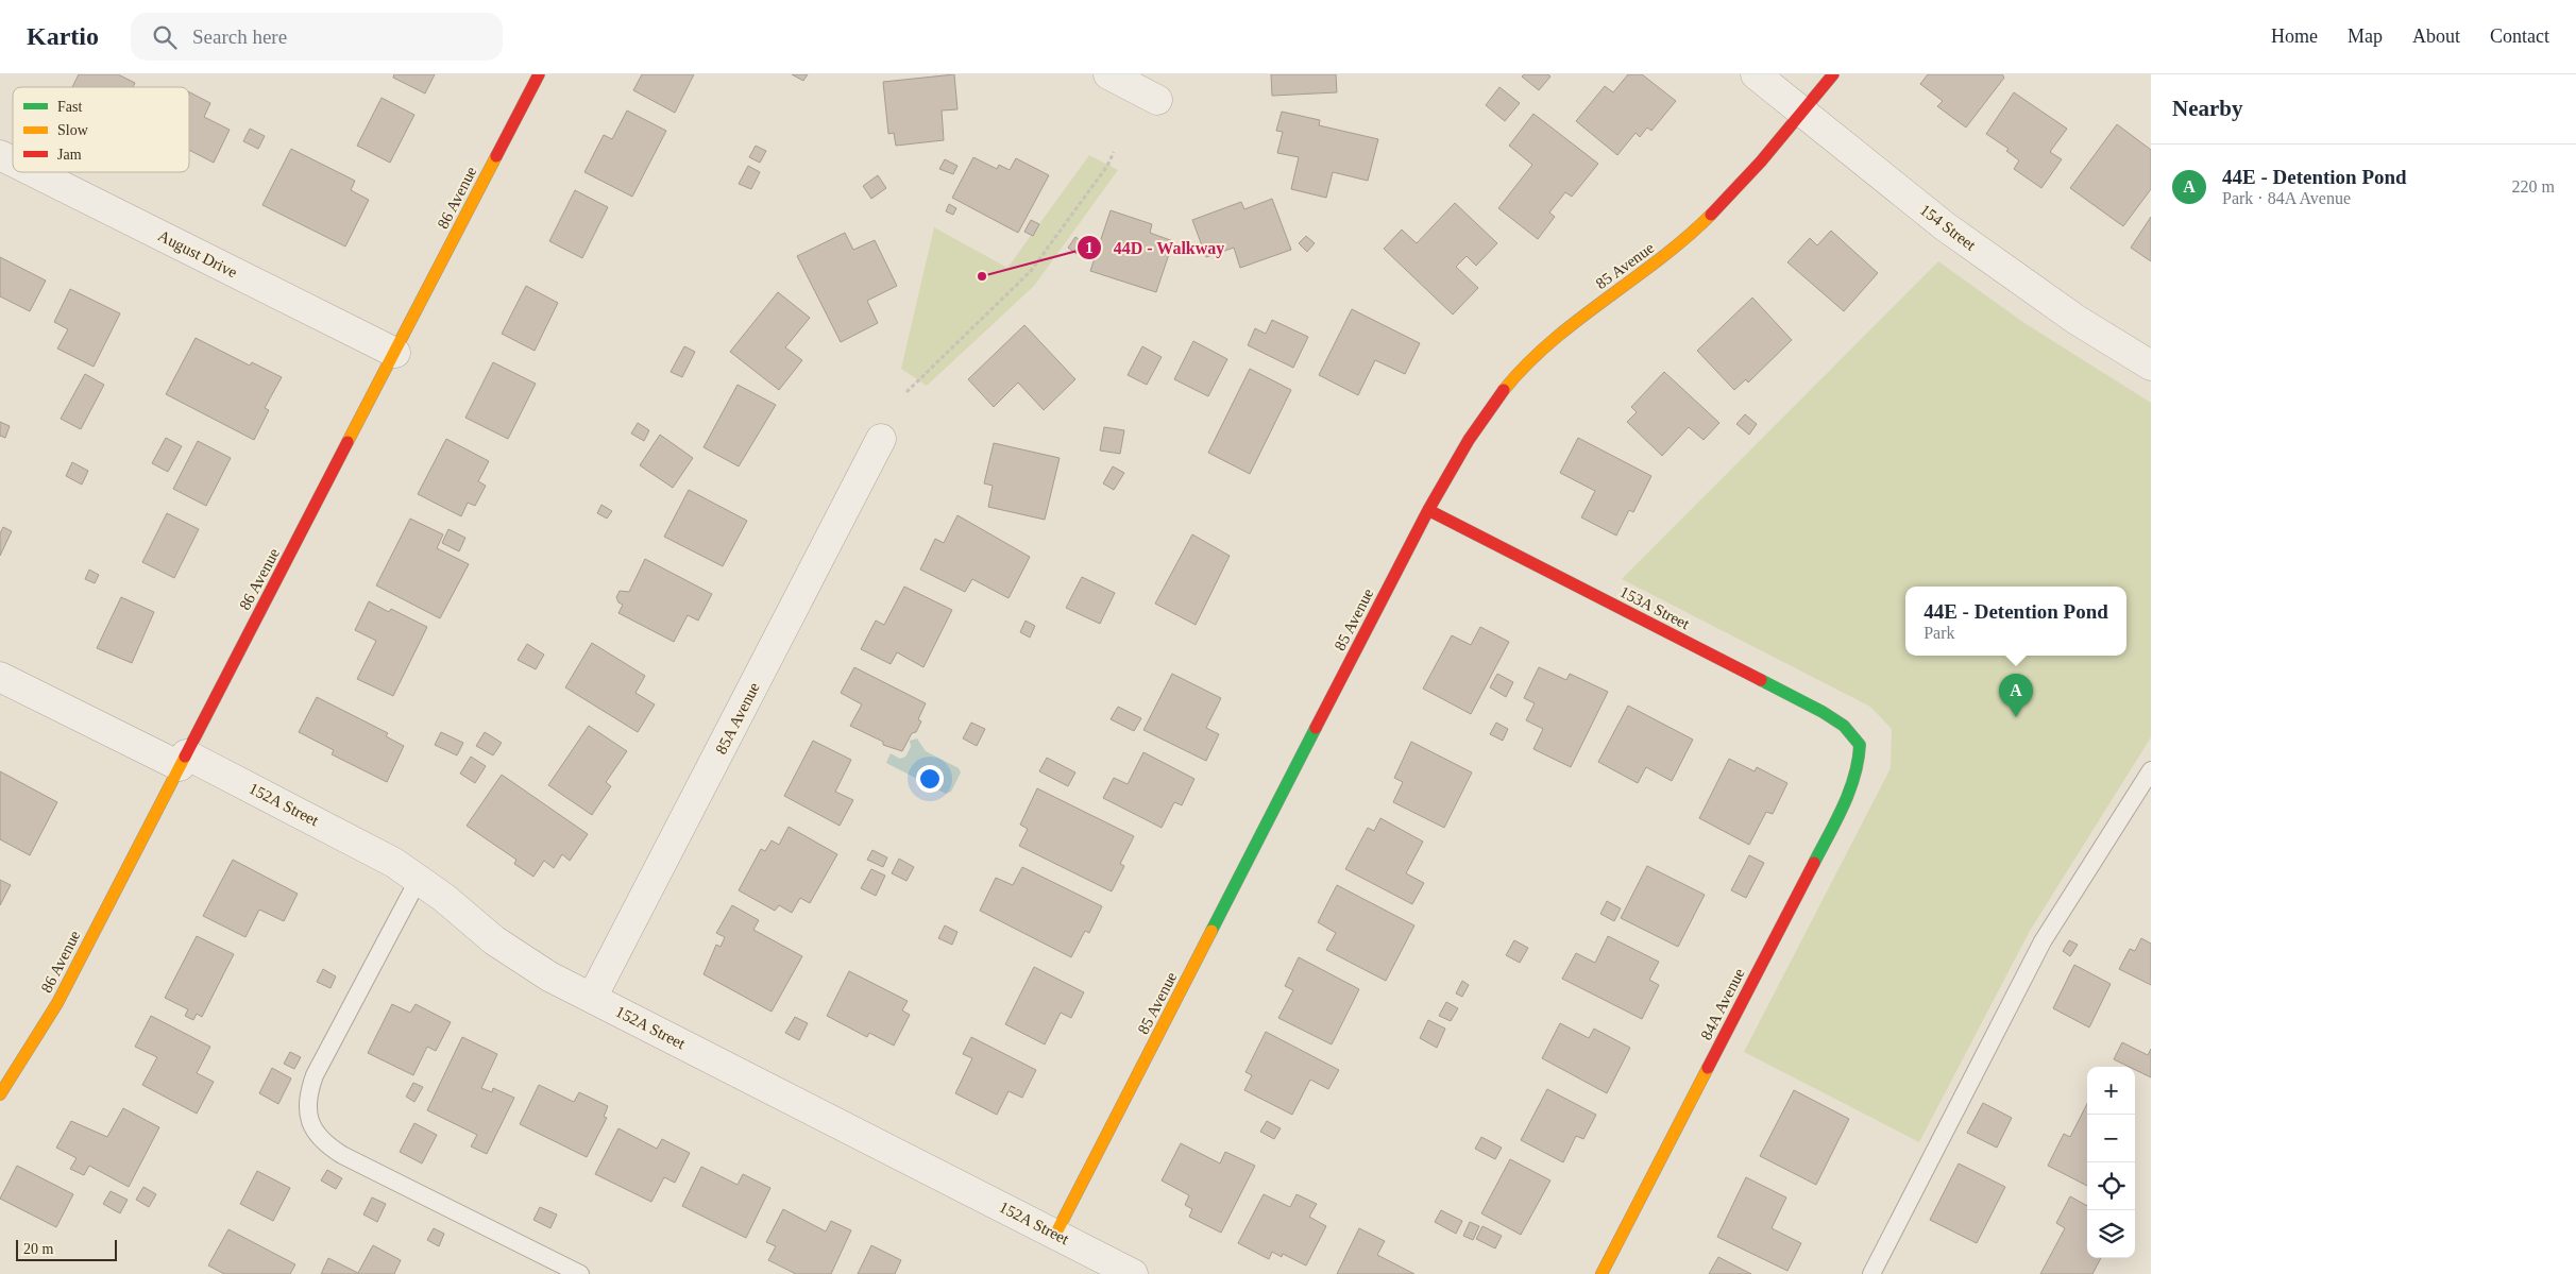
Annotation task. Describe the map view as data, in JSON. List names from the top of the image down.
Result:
{
  "streets": {
    "street": [
      "86 Avenue",
      "154 Street",
      "August Drive",
      "85 Avenue",
      "153A Street",
      "85A Avenue",
      "152A Street",
      "84A Avenue"
    ]
  },
  "crossings": [
    ["86 Avenue", "August Drive"],
    ["86 Avenue", "152A Street"],
    ["154 Street", "85 Avenue"],
    ["85 Avenue", "153A Street"],
    ["85 Avenue", "152A Street"],
    ["153A Street", "84A Avenue"],
    ["85A Avenue", "152A Street"]
  ],
  "places": ["44D - Walkway"],
  "legend": ["Fast", "Slow", "Jam"],
  "scale_bar": "20 m",
  "page": {
    "header": "Kartio",
    "search": "Search here",
    "nav": [
      "Home",
      "Map",
      "About",
      "Contact"
    ],
    "heading": "Nearby",
    "list": [
      {
        "mark": "A",
        "name": "44E - Detention Pond",
        "note": "Park · 84A Avenue",
        "value": "220 m"
      }
    ],
    "popup": ["44E - Detention Pond", "Park"],
    "pins": "A",
    "map_buttons": ["+", "−"],
    "scale": "20 m"
  }
}
